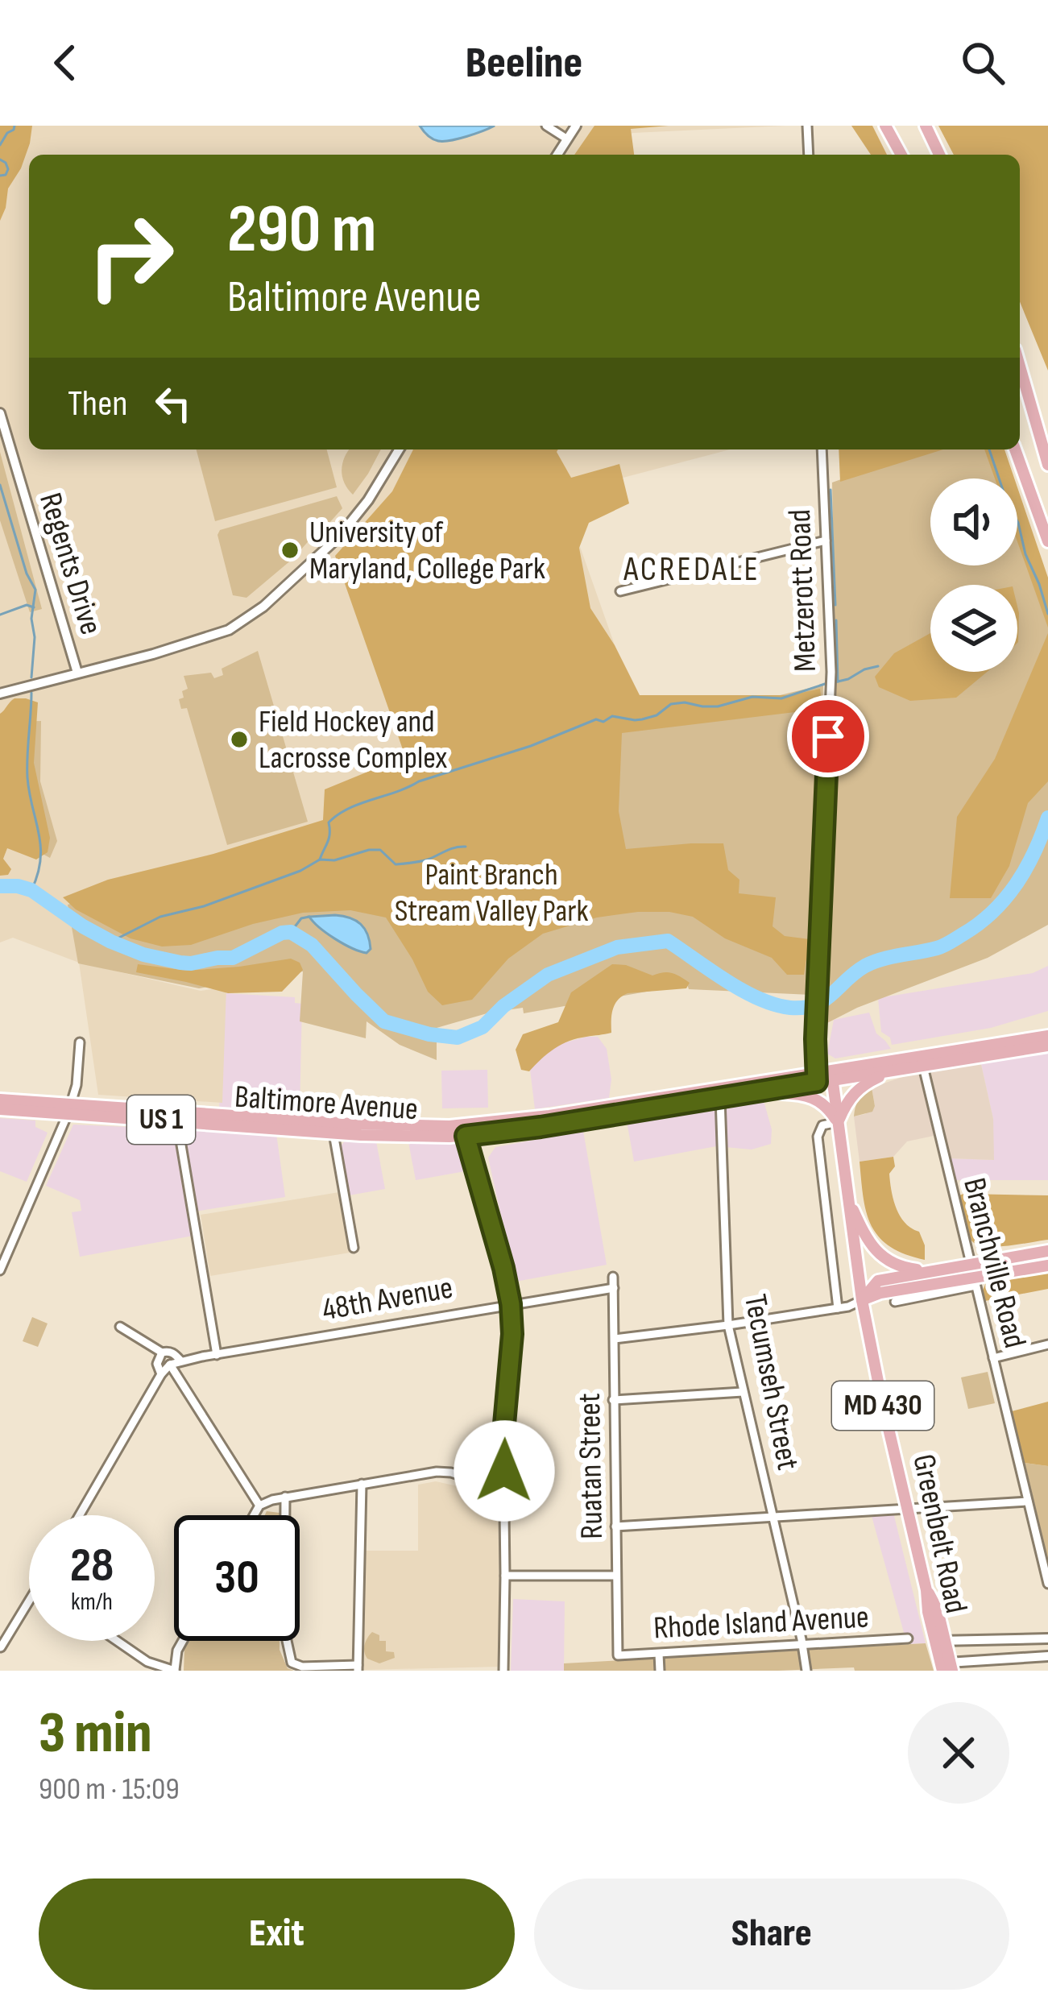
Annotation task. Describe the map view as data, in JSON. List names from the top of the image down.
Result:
{
  "streets": {
    "main road": [
      "Baltimore Avenue",
      "US 1",
      "MD 430",
      "Greenbelt Road"
    ],
    "street": [
      "Regents Drive",
      "Metzerott Road",
      "Branchville Road",
      "48th Avenue",
      "Tecumseh Street",
      "Ruatan Street",
      "Rhode Island Avenue"
    ]
  },
  "crossings": [
    ["Metzerott Road", "Baltimore Avenue"],
    ["Baltimore Avenue", "Branchville Road"],
    ["Baltimore Avenue", "Tecumseh Street"],
    ["Baltimore Avenue", "Greenbelt Road"],
    ["48th Avenue", "Ruatan Street"],
    ["Tecumseh Street", "Rhode Island Avenue"],
    ["Ruatan Street", "Rhode Island Avenue"]
  ],
  "districts": ["ACREDALE"],
  "parks": ["Paint Branch Stream Valley Park"],
  "places": ["University of Maryland, College Park", "Field Hockey and Lacrosse Complex"],
  "page": {
    "header": "Beeline",
    "turn": ["290 m", "Baltimore Avenue"],
    "then": "Then",
    "speed": "28 km/h",
    "limit": "30",
    "heading": ["3 min", "900 m · 15:09"],
    "buttons": ["Exit", "Share"]
  }
}
